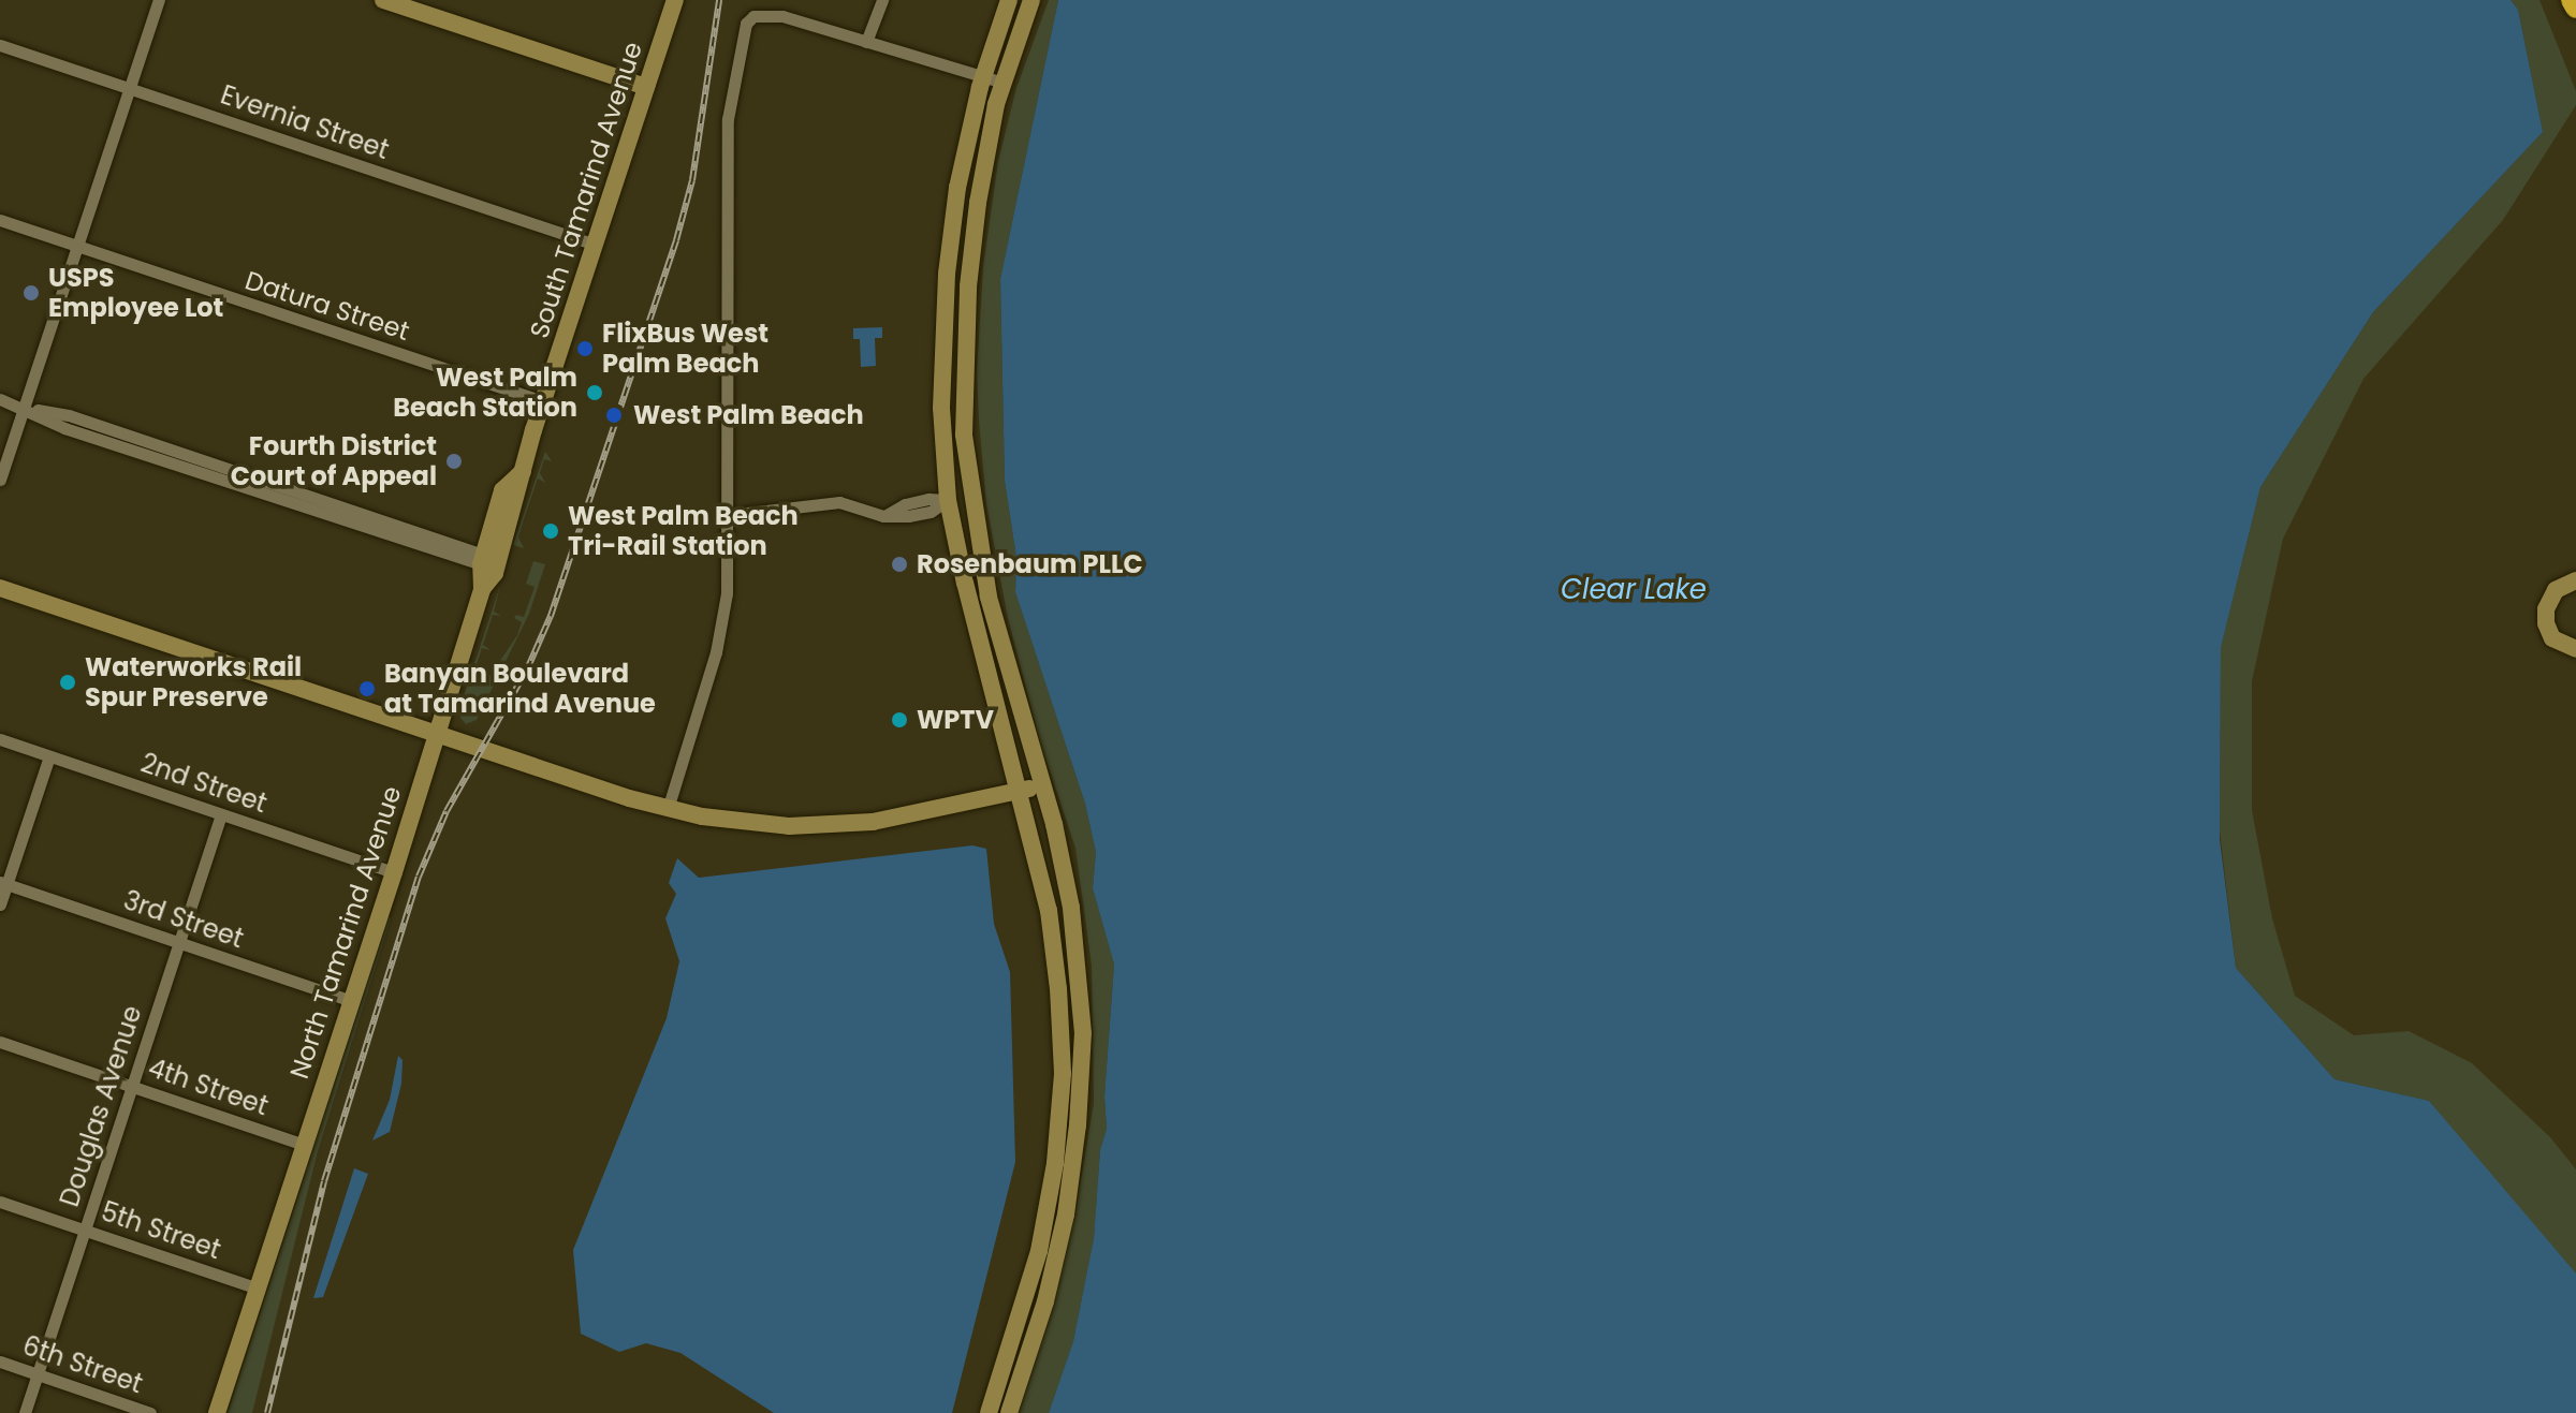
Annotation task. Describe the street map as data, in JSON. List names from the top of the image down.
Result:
{
  "streets": {
    "street": [
      "Evernia Street",
      "South Tamarind Avenue",
      "Datura Street",
      "2nd Street",
      "3rd Street",
      "North Tamarind Avenue",
      "4th Street",
      "Douglas Avenue",
      "5th Street",
      "6th Street"
    ]
  },
  "crossings": [
    ["Evernia Street", "South Tamarind Avenue"],
    ["South Tamarind Avenue", "Datura Street"],
    ["South Tamarind Avenue", "North Tamarind Avenue"],
    ["2nd Street", "North Tamarind Avenue"],
    ["2nd Street", "Douglas Avenue"],
    ["3rd Street", "North Tamarind Avenue"],
    ["3rd Street", "Douglas Avenue"],
    ["North Tamarind Avenue", "4th Street"],
    ["North Tamarind Avenue", "5th Street"],
    ["4th Street", "Douglas Avenue"],
    ["Douglas Avenue", "5th Street"],
    ["Douglas Avenue", "6th Street"]
  ],
  "water": ["Clear Lake"],
  "places": [
    "USPS Employee Lot",
    "FlixBus West Palm Beach",
    "West Palm Beach Station",
    "West Palm Beach",
    "Fourth District Court of Appeal",
    "West Palm Beach Tri-Rail Station",
    "Rosenbaum PLLC",
    "Waterworks Rail Spur Preserve",
    "Banyan Boulevard at Tamarind Avenue",
    "WPTV"
  ]
}
